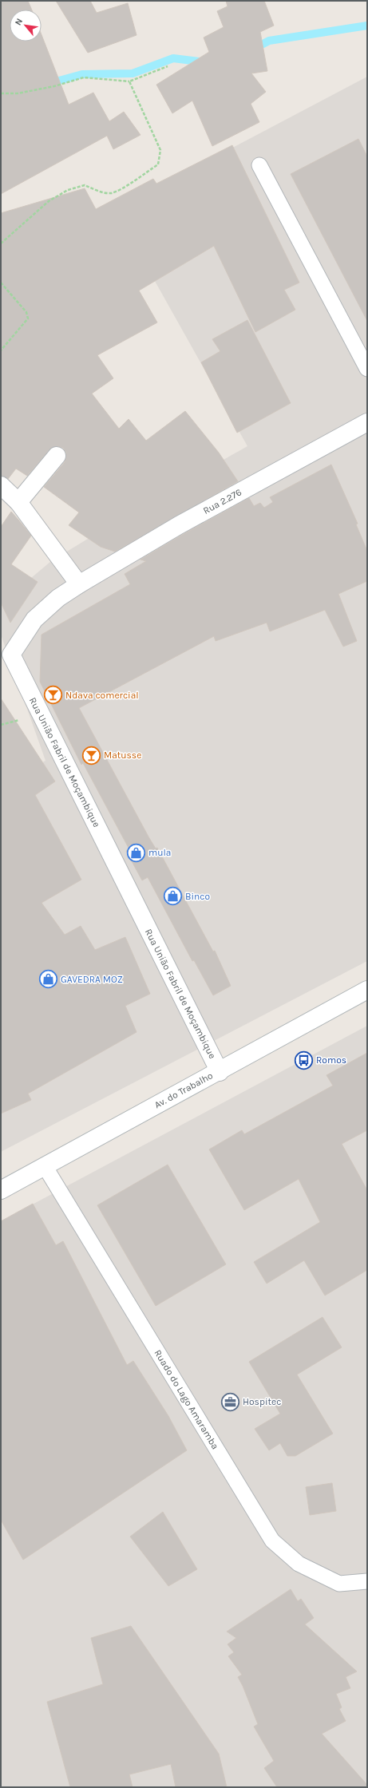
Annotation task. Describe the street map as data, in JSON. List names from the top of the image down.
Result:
{
  "streets": {
    "street": ["Rua 2.276", "Rua União Fabril de Moçambique", "Av. do Trabalho"],
    "lane": ["Ruado do Lago Amaramba"]
  },
  "crossings": [
    ["Rua 2.276", "Rua União Fabril de Moçambique"],
    ["Rua União Fabril de Moçambique", "Av. do Trabalho"],
    ["Av. do Trabalho", "Ruado do Lago Amaramba"]
  ],
  "places": {
    "bar": ["Ndava comercial", "Matusse"],
    "shop": ["mula", "Binco", "GAVEDRA MOZ"],
    "bus stop": ["Romos"],
    "office": ["Hospitec"]
  },
  "north": "top left"
}
